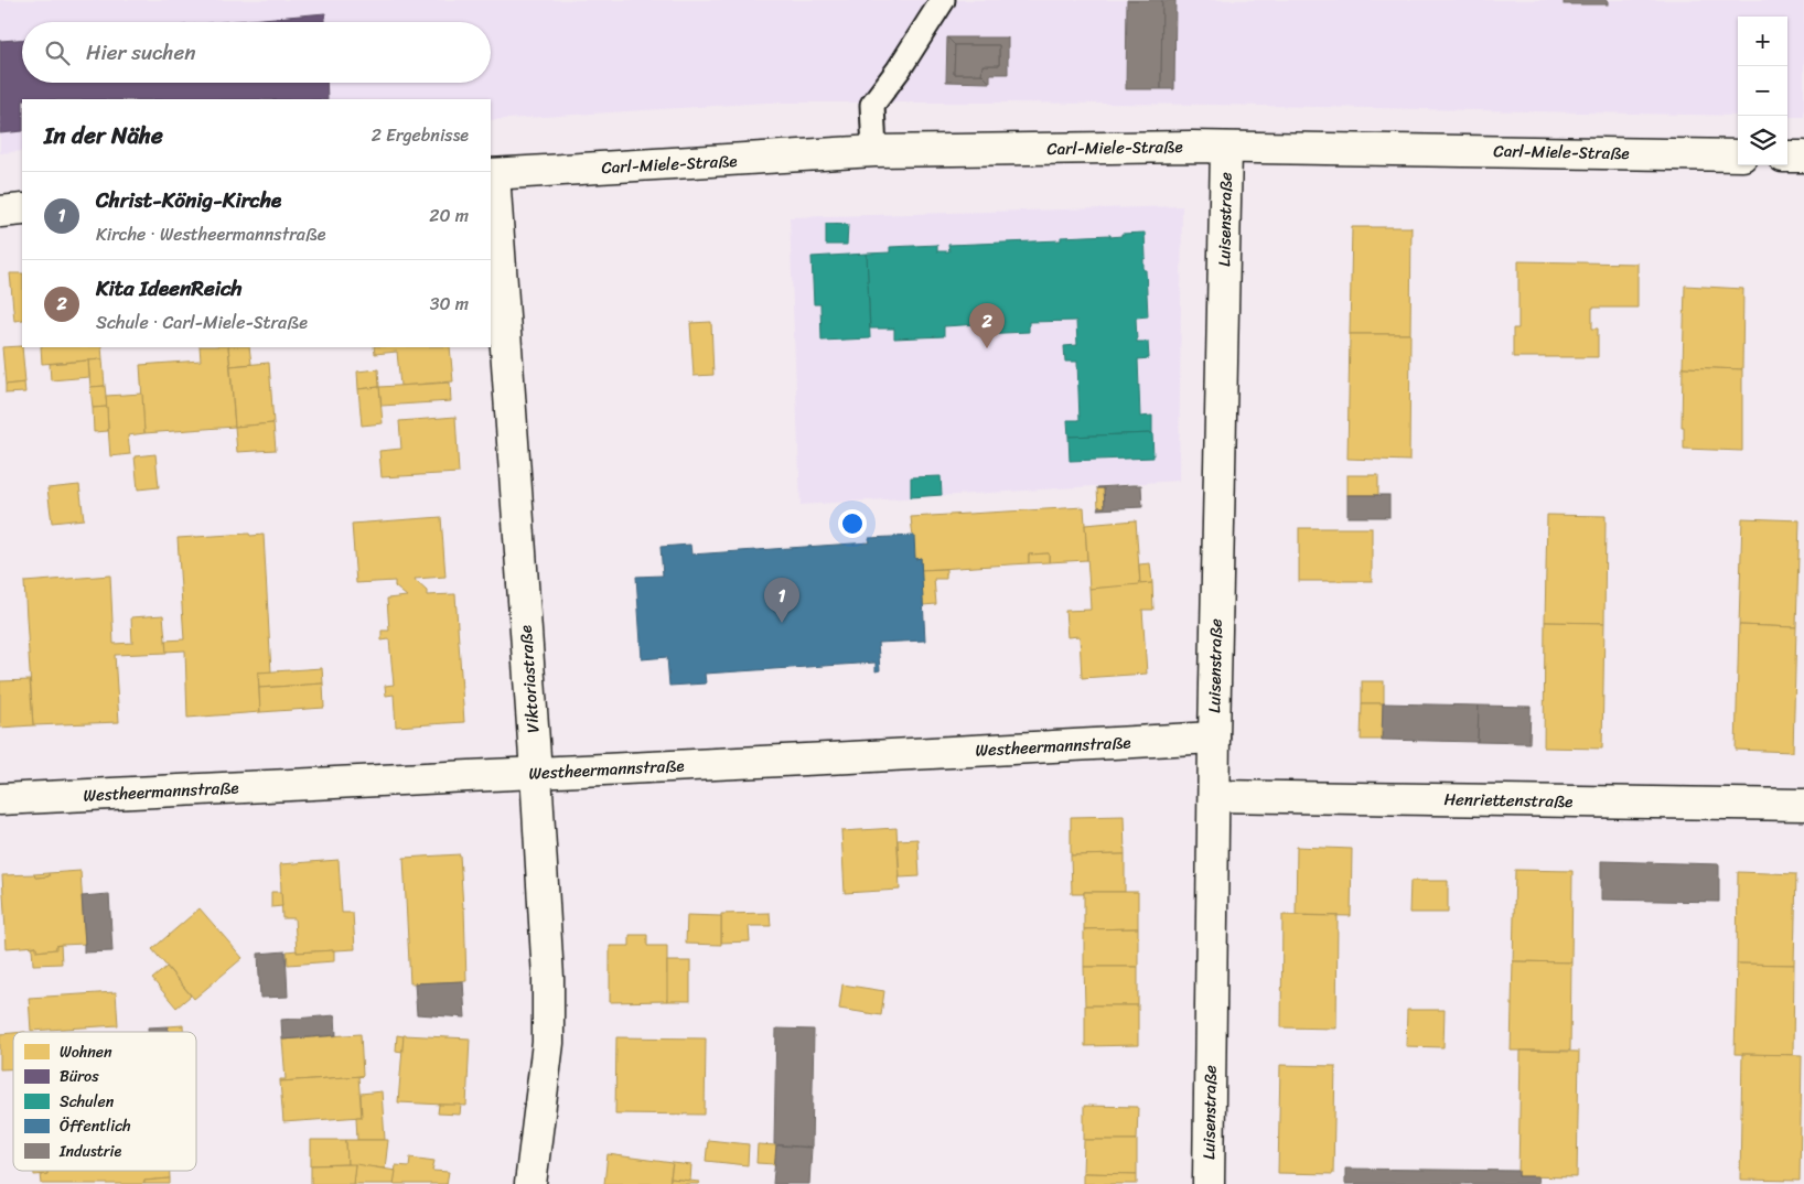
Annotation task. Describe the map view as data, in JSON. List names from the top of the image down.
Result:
{
  "streets": {
    "street": [
      "Carl-Miele-Straße",
      "Luisenstraße",
      "Viktoriastraße",
      "Westheermannstraße",
      "Henriettenstraße"
    ]
  },
  "crossings": [
    ["Carl-Miele-Straße", "Luisenstraße"],
    ["Carl-Miele-Straße", "Viktoriastraße"],
    ["Luisenstraße", "Westheermannstraße"],
    ["Luisenstraße", "Henriettenstraße"],
    ["Viktoriastraße", "Westheermannstraße"]
  ],
  "legend": [
    "Wohnen",
    "Büros",
    "Schulen",
    "Öffentlich",
    "Industrie"
  ],
  "page": {
    "map_buttons": ["+", "−"],
    "search": "Hier suchen",
    "heading": ["In der Nähe", "2 Ergebnisse"],
    "list": [
      {
        "mark": "1",
        "name": "Christ-König-Kirche",
        "note": "Kirche · Westheermannstraße",
        "value": "20 m"
      },
      {
        "mark": "2",
        "name": "Kita IdeenReich",
        "note": "Schule · Carl-Miele-Straße",
        "value": "30 m"
      }
    ],
    "pins": ["2", "1"]
  }
}
